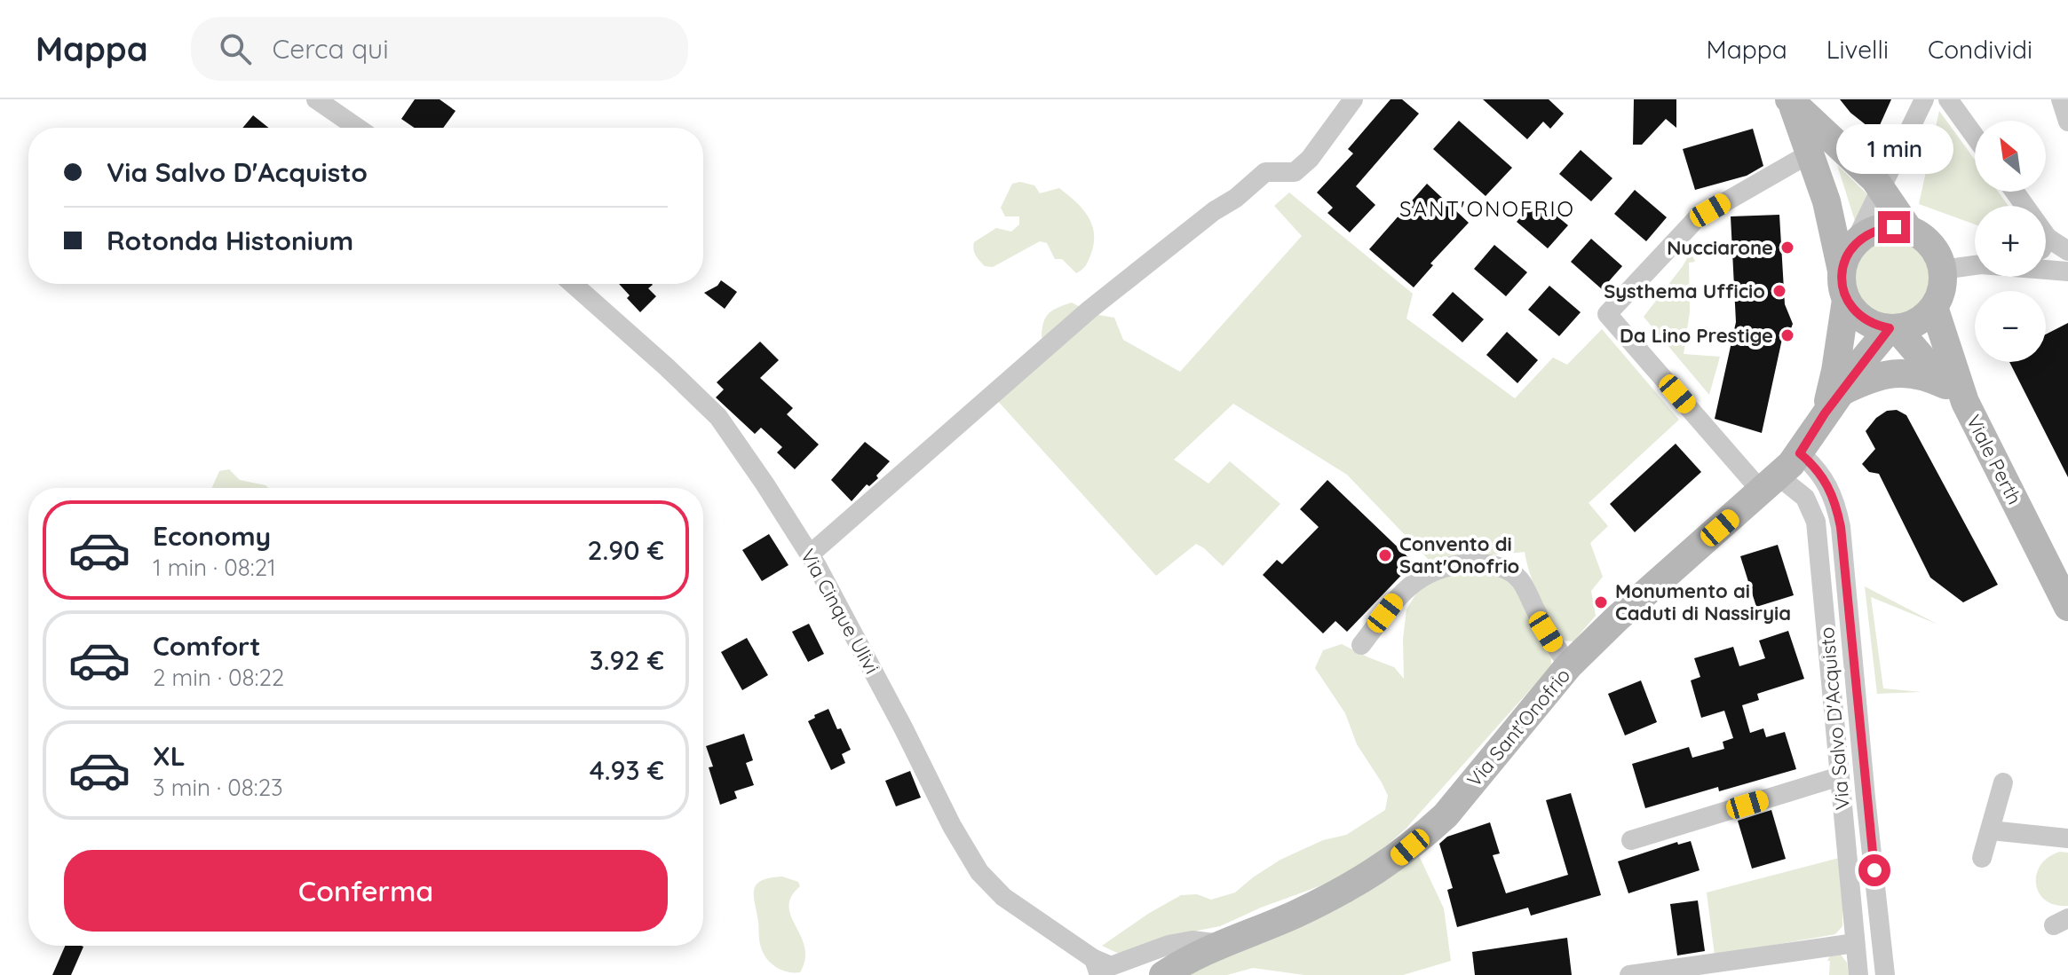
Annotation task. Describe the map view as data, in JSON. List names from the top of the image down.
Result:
{
  "streets": {
    "street": [
      "Viale Perth",
      "Via Cinque Ulivi",
      "Via Salvo D'Acquisto",
      "Via Sant'Onofrio"
    ]
  },
  "crossings": [
    ["Viale Perth", "Via Sant'Onofrio"],
    ["Via Salvo D'Acquisto", "Via Sant'Onofrio"]
  ],
  "districts": ["SANT'ONOFRIO"],
  "places": [
    "Nucciarone",
    "Systhema Ufficio",
    "Da Lino Prestige",
    "Convento di Sant'Onofrio",
    "Monumento ai Caduti di Nassiryia"
  ],
  "north": "top left",
  "page": {
    "header": "Mappa",
    "search": "Cerca qui",
    "nav": ["Mappa", "Livelli", "Condividi"],
    "map_buttons": ["+", "−"],
    "bubble": "1 min",
    "banner": ["Via Salvo D'Acquisto", "Rotonda Histonium"],
    "list": [
      {
        "name": "Economy",
        "note": "1 min · 08:21",
        "value": "2.90 €"
      },
      {
        "name": "Comfort",
        "note": "2 min · 08:22",
        "value": "3.92 €"
      },
      {
        "name": "XL",
        "note": "3 min · 08:23",
        "value": "4.93 €"
      }
    ],
    "buttons": "Conferma"
  }
}
